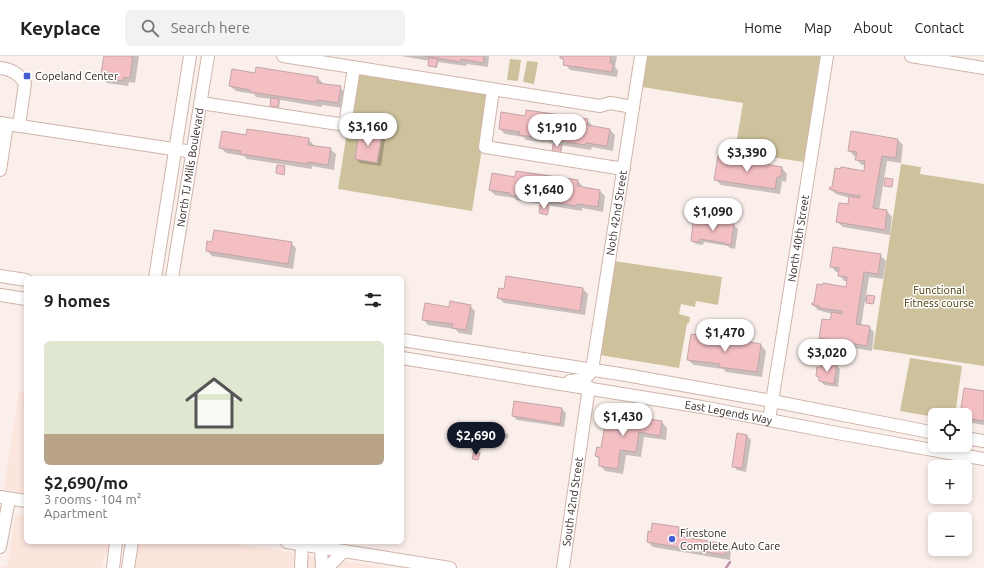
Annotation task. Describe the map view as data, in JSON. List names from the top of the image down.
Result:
{
  "streets": {
    "street": [
      "North TJ Mills Boulevard",
      "Noth 42nd Street",
      "North 40th Street",
      "East Legends Way",
      "South 42nd Street"
    ]
  },
  "crossings": [
    ["Noth 42nd Street", "East Legends Way"],
    ["North 40th Street", "East Legends Way"],
    ["East Legends Way", "South 42nd Street"]
  ],
  "parks": ["Functional Fitness course"],
  "places": {
    "transit": ["Copeland Center"],
    "other": ["Firestone Complete Auto Care"]
  },
  "page": {
    "header": "Keyplace",
    "search": "Search here",
    "nav": [
      "Home",
      "Map",
      "About",
      "Contact"
    ],
    "price": [
      "$3,160",
      "$1,910",
      "$3,390",
      "$1,640",
      "$1,090",
      "$1,470",
      "$3,020",
      "$1,430",
      "$2,690"
    ],
    "heading": "9 homes",
    "list": [
      {
        "name": "$2,690/mo",
        "note": "3 rooms · 104 m² · Apartment"
      }
    ],
    "map_buttons": ["+", "−"]
  }
}
